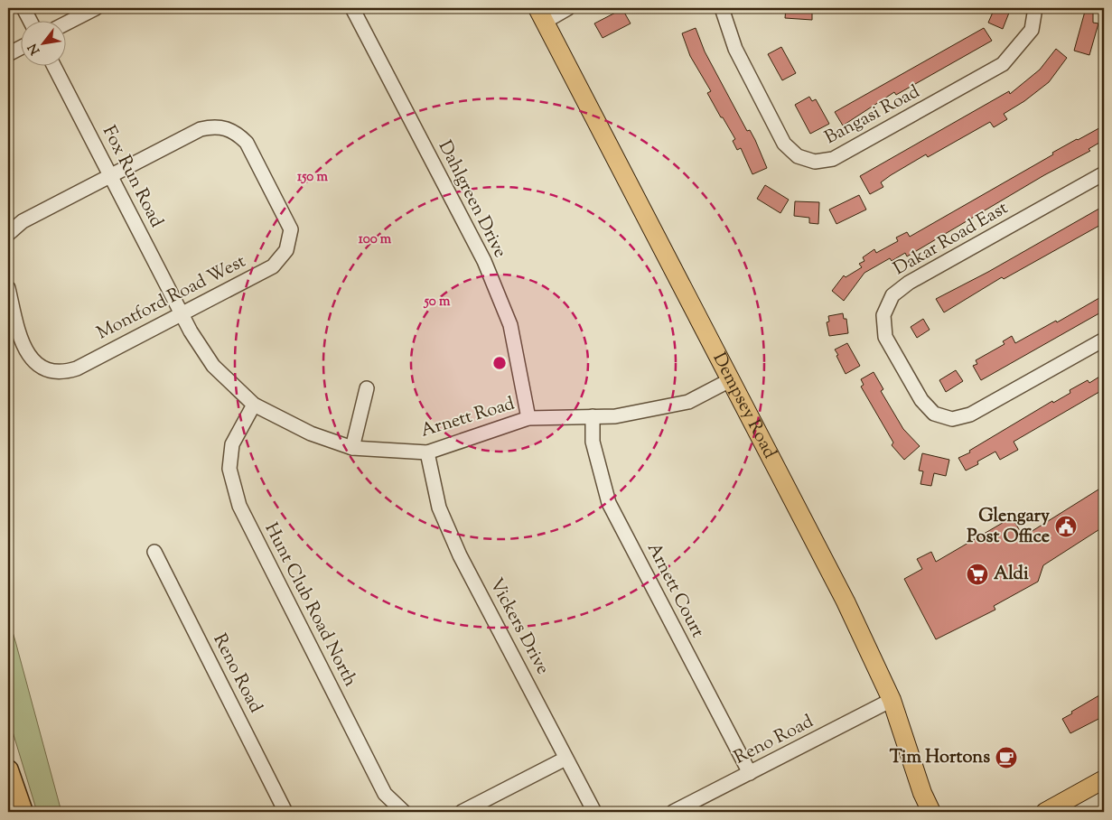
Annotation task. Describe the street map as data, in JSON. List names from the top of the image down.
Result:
{
  "streets": {
    "main road": ["Dempsey Road"],
    "street": [
      "Bangasi Road",
      "Fox Run Road",
      "Dahlgreen Drive",
      "Dakar Road East",
      "Montford Road West",
      "Arnett Road",
      "Arnett Court",
      "Hunt Club Road North",
      "Vickers Drive",
      "Reno Road"
    ]
  },
  "crossings": [
    ["Fox Run Road", "Montford Road West"],
    ["Fox Run Road", "Arnett Road"],
    ["Dahlgreen Drive", "Arnett Road"],
    ["Montford Road West", "Arnett Road"],
    ["Dempsey Road", "Arnett Road"],
    ["Dempsey Road", "Reno Road"],
    ["Arnett Road", "Arnett Court"],
    ["Arnett Road", "Hunt Club Road North"],
    ["Arnett Road", "Vickers Drive"],
    ["Arnett Court", "Reno Road"]
  ],
  "places": {
    "public building": ["Glengary Post Office"],
    "supermarket": ["Aldi"],
    "cafe": ["Tim Hortons"]
  },
  "north": "bottom left",
  "rings": ["150 m", "100 m", "50 m"]
}
